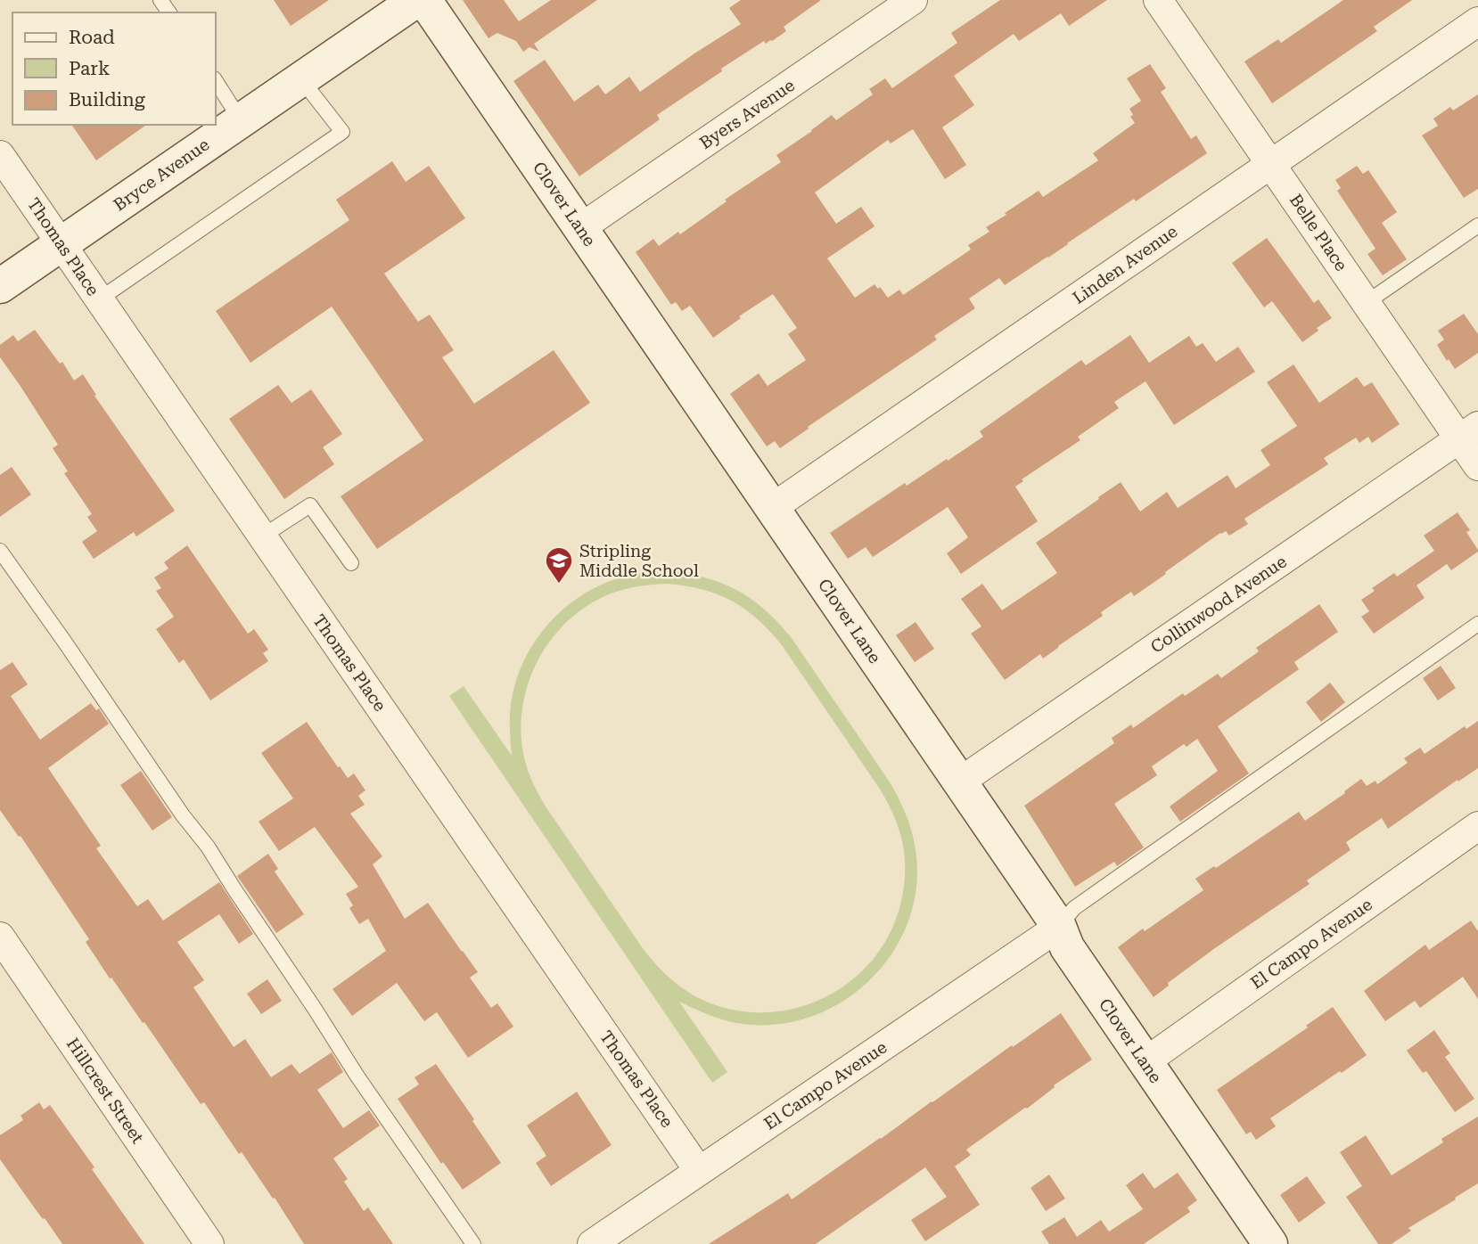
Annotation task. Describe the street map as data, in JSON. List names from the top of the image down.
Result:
{
  "streets": {
    "street": [
      "Byers Avenue",
      "Bryce Avenue",
      "Clover Lane",
      "Belle Place",
      "Thomas Place",
      "Linden Avenue",
      "Collinwood Avenue",
      "El Campo Avenue",
      "Hillcrest Street"
    ]
  },
  "crossings": [
    ["Byers Avenue", "Clover Lane"],
    ["Bryce Avenue", "Thomas Place"],
    ["Clover Lane", "Linden Avenue"],
    ["Clover Lane", "Collinwood Avenue"],
    ["Clover Lane", "El Campo Avenue"],
    ["Belle Place", "Linden Avenue"],
    ["Belle Place", "Collinwood Avenue"],
    ["Thomas Place", "El Campo Avenue"]
  ],
  "places": {
    "school or university": ["Stripling Middle School"]
  },
  "legend": ["Road", "Park", "Building"]
}
